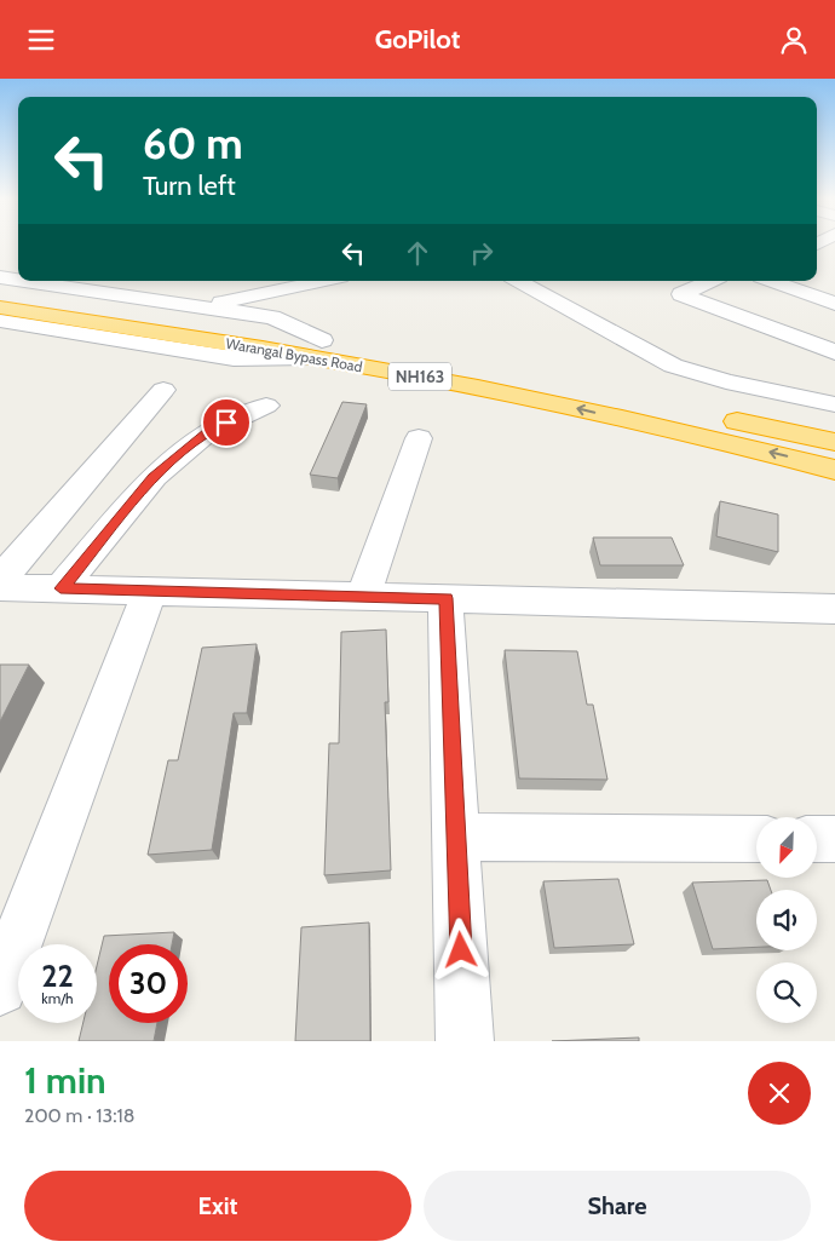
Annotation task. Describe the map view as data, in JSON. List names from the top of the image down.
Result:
{
  "streets": {
    "highway": ["Warangal Bypass Road", "NH163"]
  },
  "north": "bottom left",
  "page": {
    "header": "GoPilot",
    "turn": ["60 m", "Turn left"],
    "speed": "22 km/h",
    "limit": "30",
    "heading": ["1 min", "200 m · 13:18"],
    "buttons": ["Exit", "Share"]
  }
}
